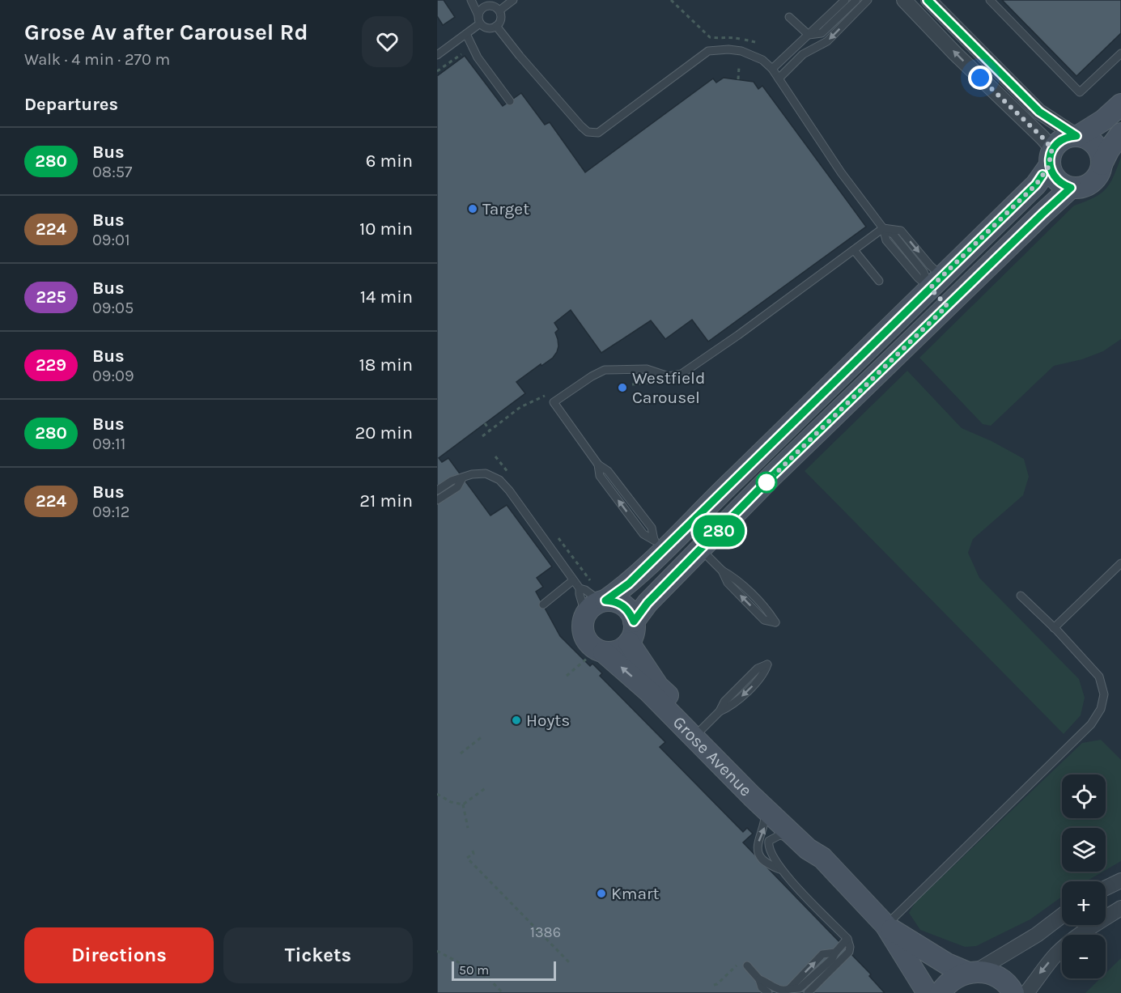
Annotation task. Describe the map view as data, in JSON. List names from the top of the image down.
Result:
{
  "streets": {
    "street": ["Grose Avenue"]
  },
  "places": [
    "Target",
    "Westfield Carousel",
    "Hoyts",
    "Kmart"
  ],
  "lines": ["bus line 280"],
  "house_numbers": ["1386"],
  "scale_bar": "50 m",
  "page": {
    "heading": [
      ["Grose Av after Carousel Rd", "Walk · 4 min · 270 m"],
      "Departures"
    ],
    "on_map": "280",
    "list": [
      {
        "mark": "280",
        "name": "Bus",
        "note": "08:57",
        "value": "6 min"
      },
      {
        "mark": "224",
        "name": "Bus",
        "note": "09:01",
        "value": "10 min"
      },
      {
        "mark": "225",
        "name": "Bus",
        "note": "09:05",
        "value": "14 min"
      },
      {
        "mark": "229",
        "name": "Bus",
        "note": "09:09",
        "value": "18 min"
      },
      {
        "mark": "280",
        "name": "Bus",
        "note": "09:11",
        "value": "20 min"
      },
      {
        "mark": "224",
        "name": "Bus",
        "note": "09:12",
        "value": "21 min"
      }
    ],
    "map_buttons": ["+", "−"],
    "buttons": ["Directions", "Tickets"],
    "scale": "50 m"
  }
}
